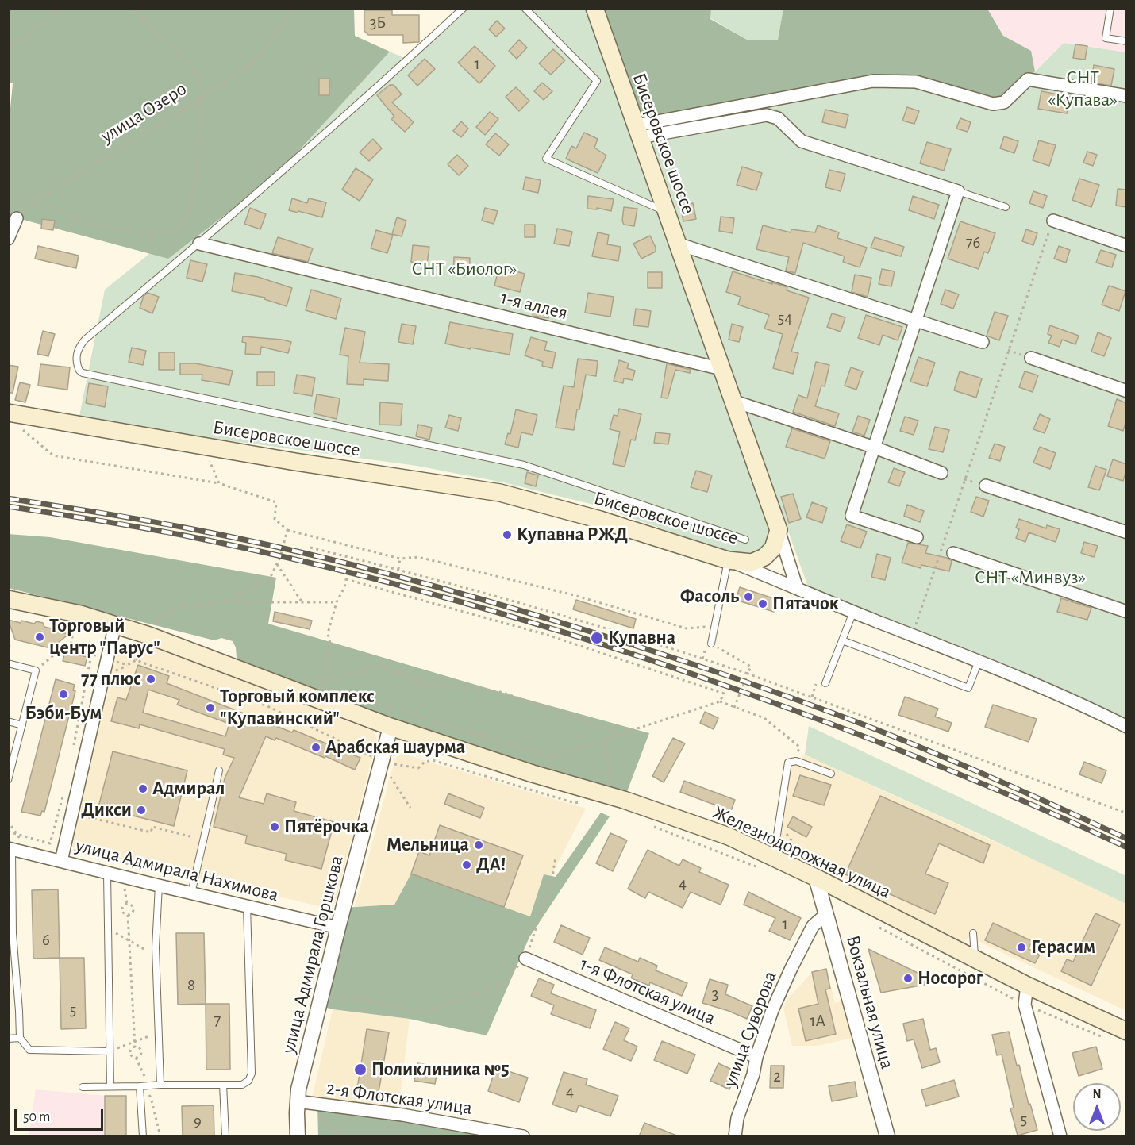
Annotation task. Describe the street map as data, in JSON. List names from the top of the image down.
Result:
{
  "streets": {
    "main road": ["Бисеровское шоссе", "Железнодорожная улица"],
    "street": [
      "1-я аллея",
      "улица Адмирала Нахимова",
      "улица Адмирала Горшкова",
      "1-я Флотская улица",
      "Вокзальная улица",
      "улица Суворова",
      "2-я Флотская улица"
    ],
    "path": ["улица Озеро"]
  },
  "crossings": [
    ["Бисеровское шоссе", "1-я аллея"],
    ["Железнодорожная улица", "улица Адмирала Горшкова"],
    ["Железнодорожная улица", "Вокзальная улица"],
    ["улица Адмирала Нахимова", "улица Адмирала Горшкова"],
    ["улица Адмирала Горшкова", "2-я Флотская улица"],
    ["1-я Флотская улица", "улица Суворова"],
    ["Вокзальная улица", "улица Суворова"]
  ],
  "parks": ["СНТ «Купава»", "СНТ «Биолог»", "СНТ «Минвуз»"],
  "places": [
    "Купавна РЖД",
    "Фасоль",
    "Пятачок",
    "Торговый центр \"Парус\"",
    "Купавна",
    "77 плюс",
    "Бэби-Бум",
    "Торговый комплекс \"Купавинский\"",
    "Арабская шаурма",
    "Адмирал",
    "Дикси",
    "Пятёрочка",
    "Мельница",
    "ДА!",
    "Герасим",
    "Носорог",
    "Поликлиника №5"
  ],
  "house_numbers": [
    "3Б",
    "1",
    "76",
    "54",
    "4",
    "1",
    "6",
    "8",
    "3",
    "5",
    "7",
    "1А",
    "2",
    "4",
    "5",
    "9"
  ],
  "scale_bar": "50 m",
  "north": "top"
}
